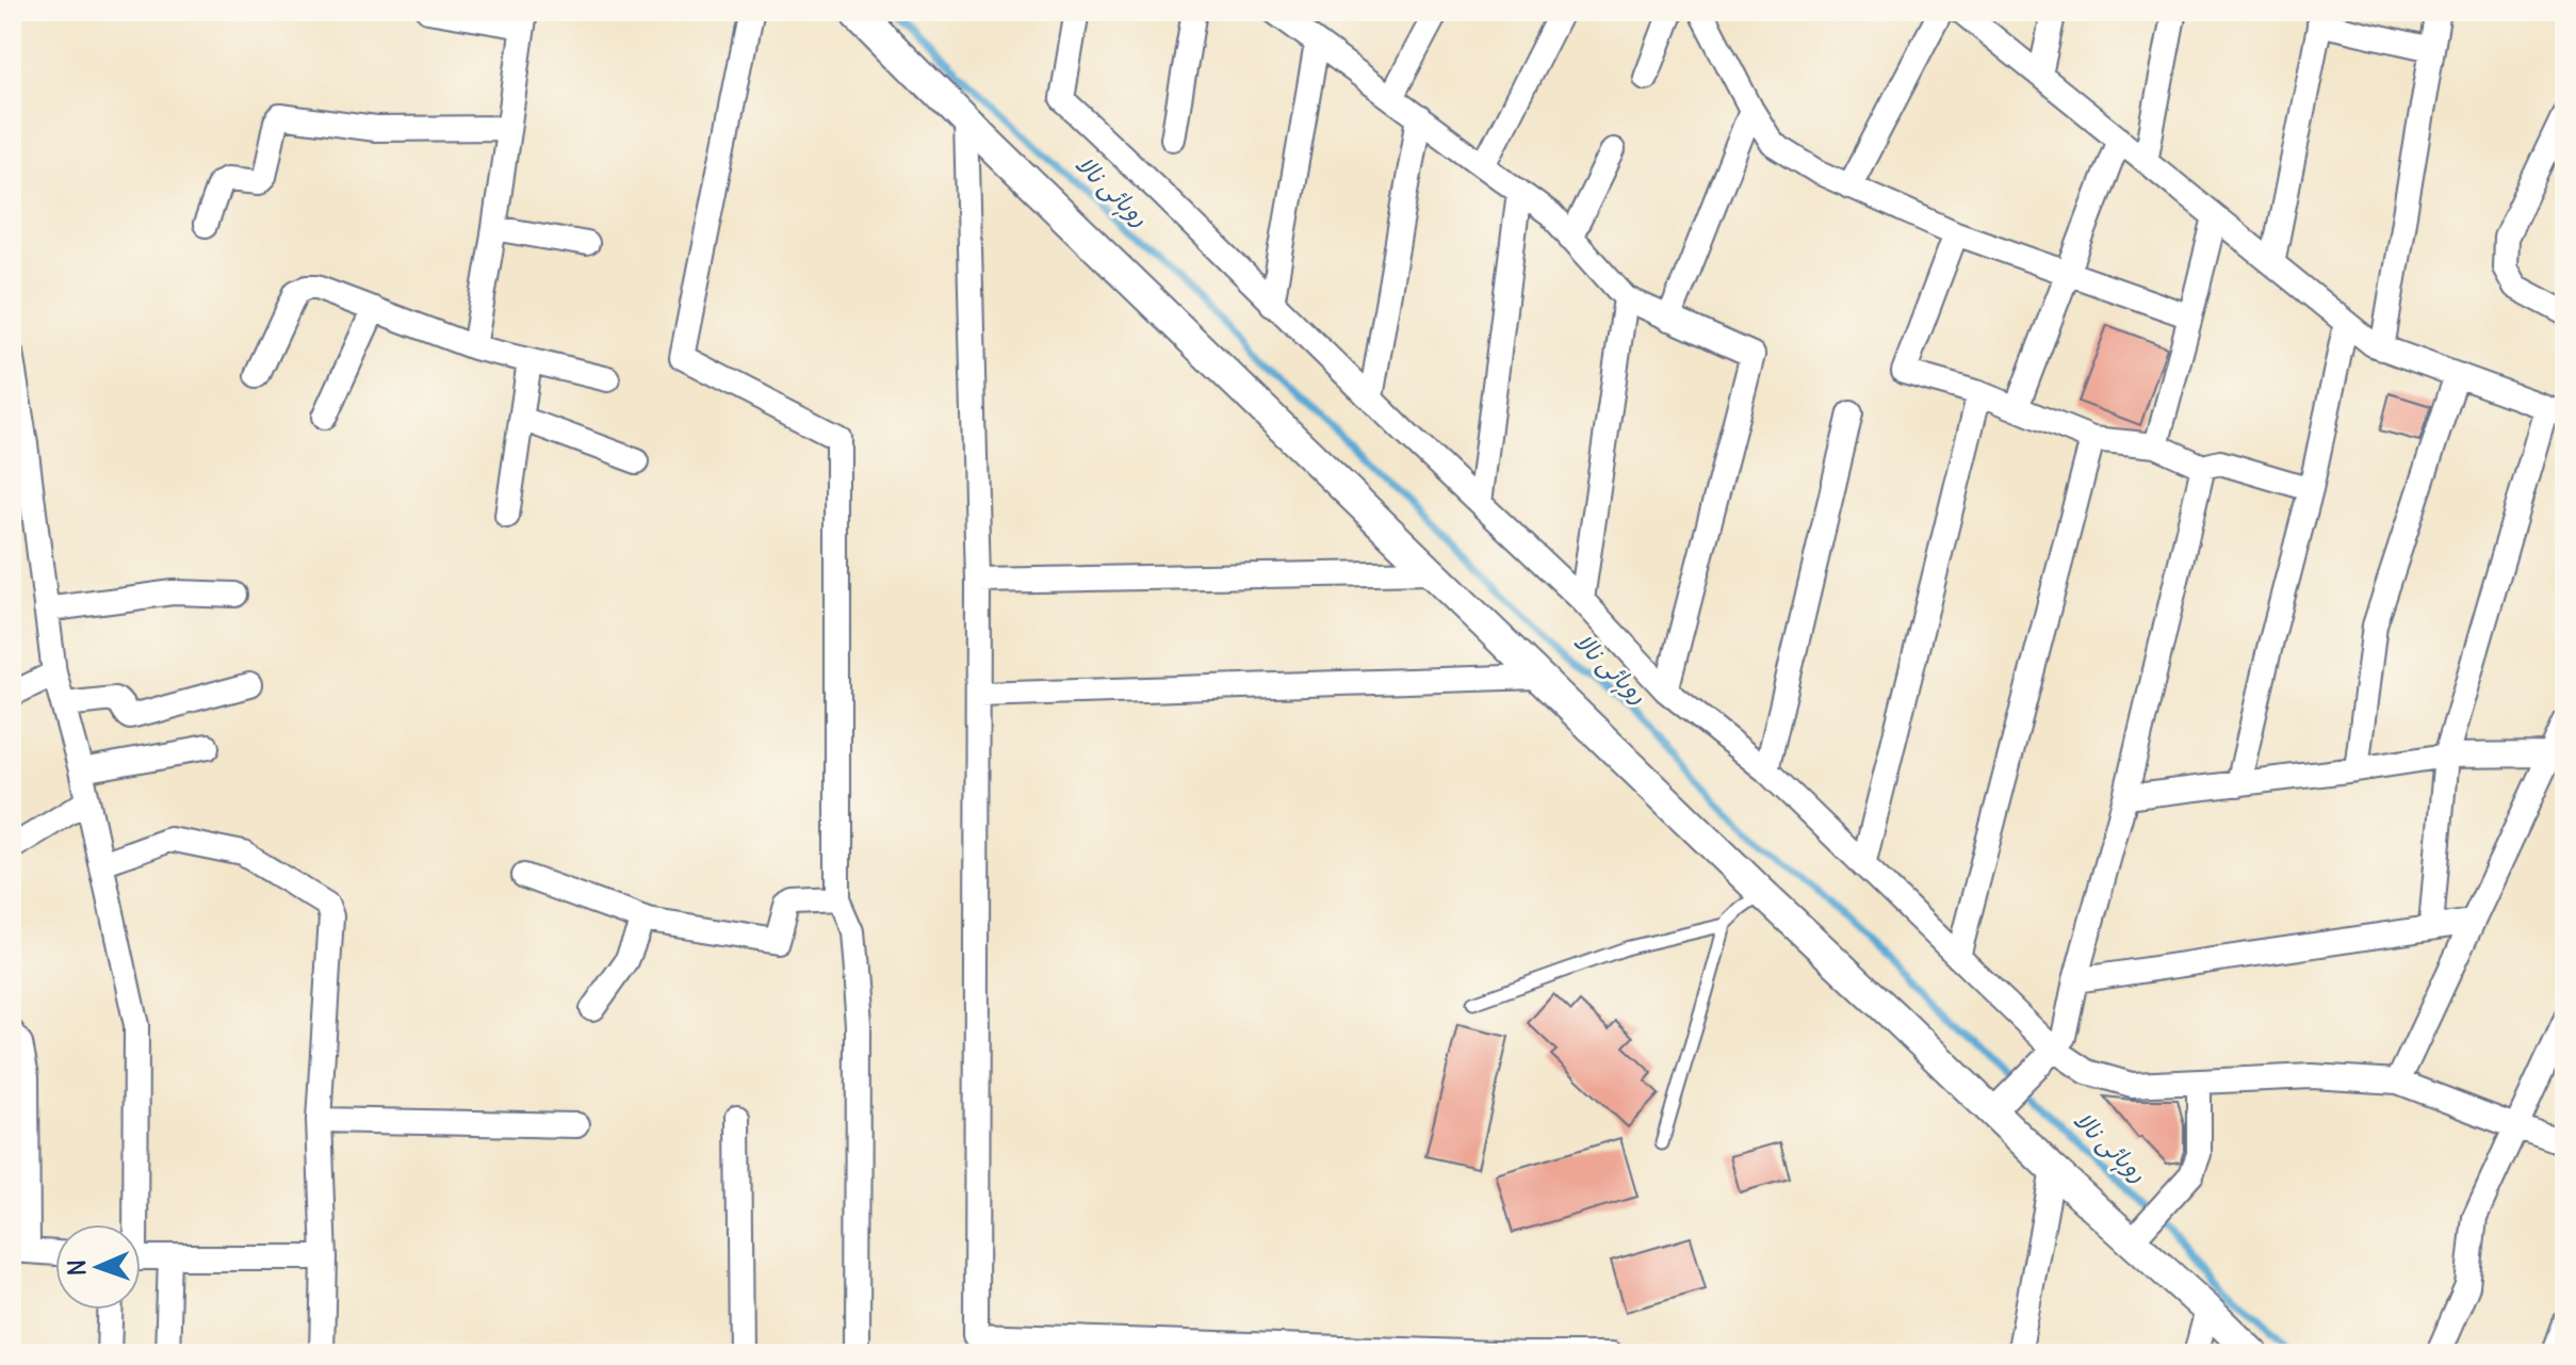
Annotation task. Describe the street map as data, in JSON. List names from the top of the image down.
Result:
{
  "water": ["روہائی نالا"],
  "north": "left"
}
